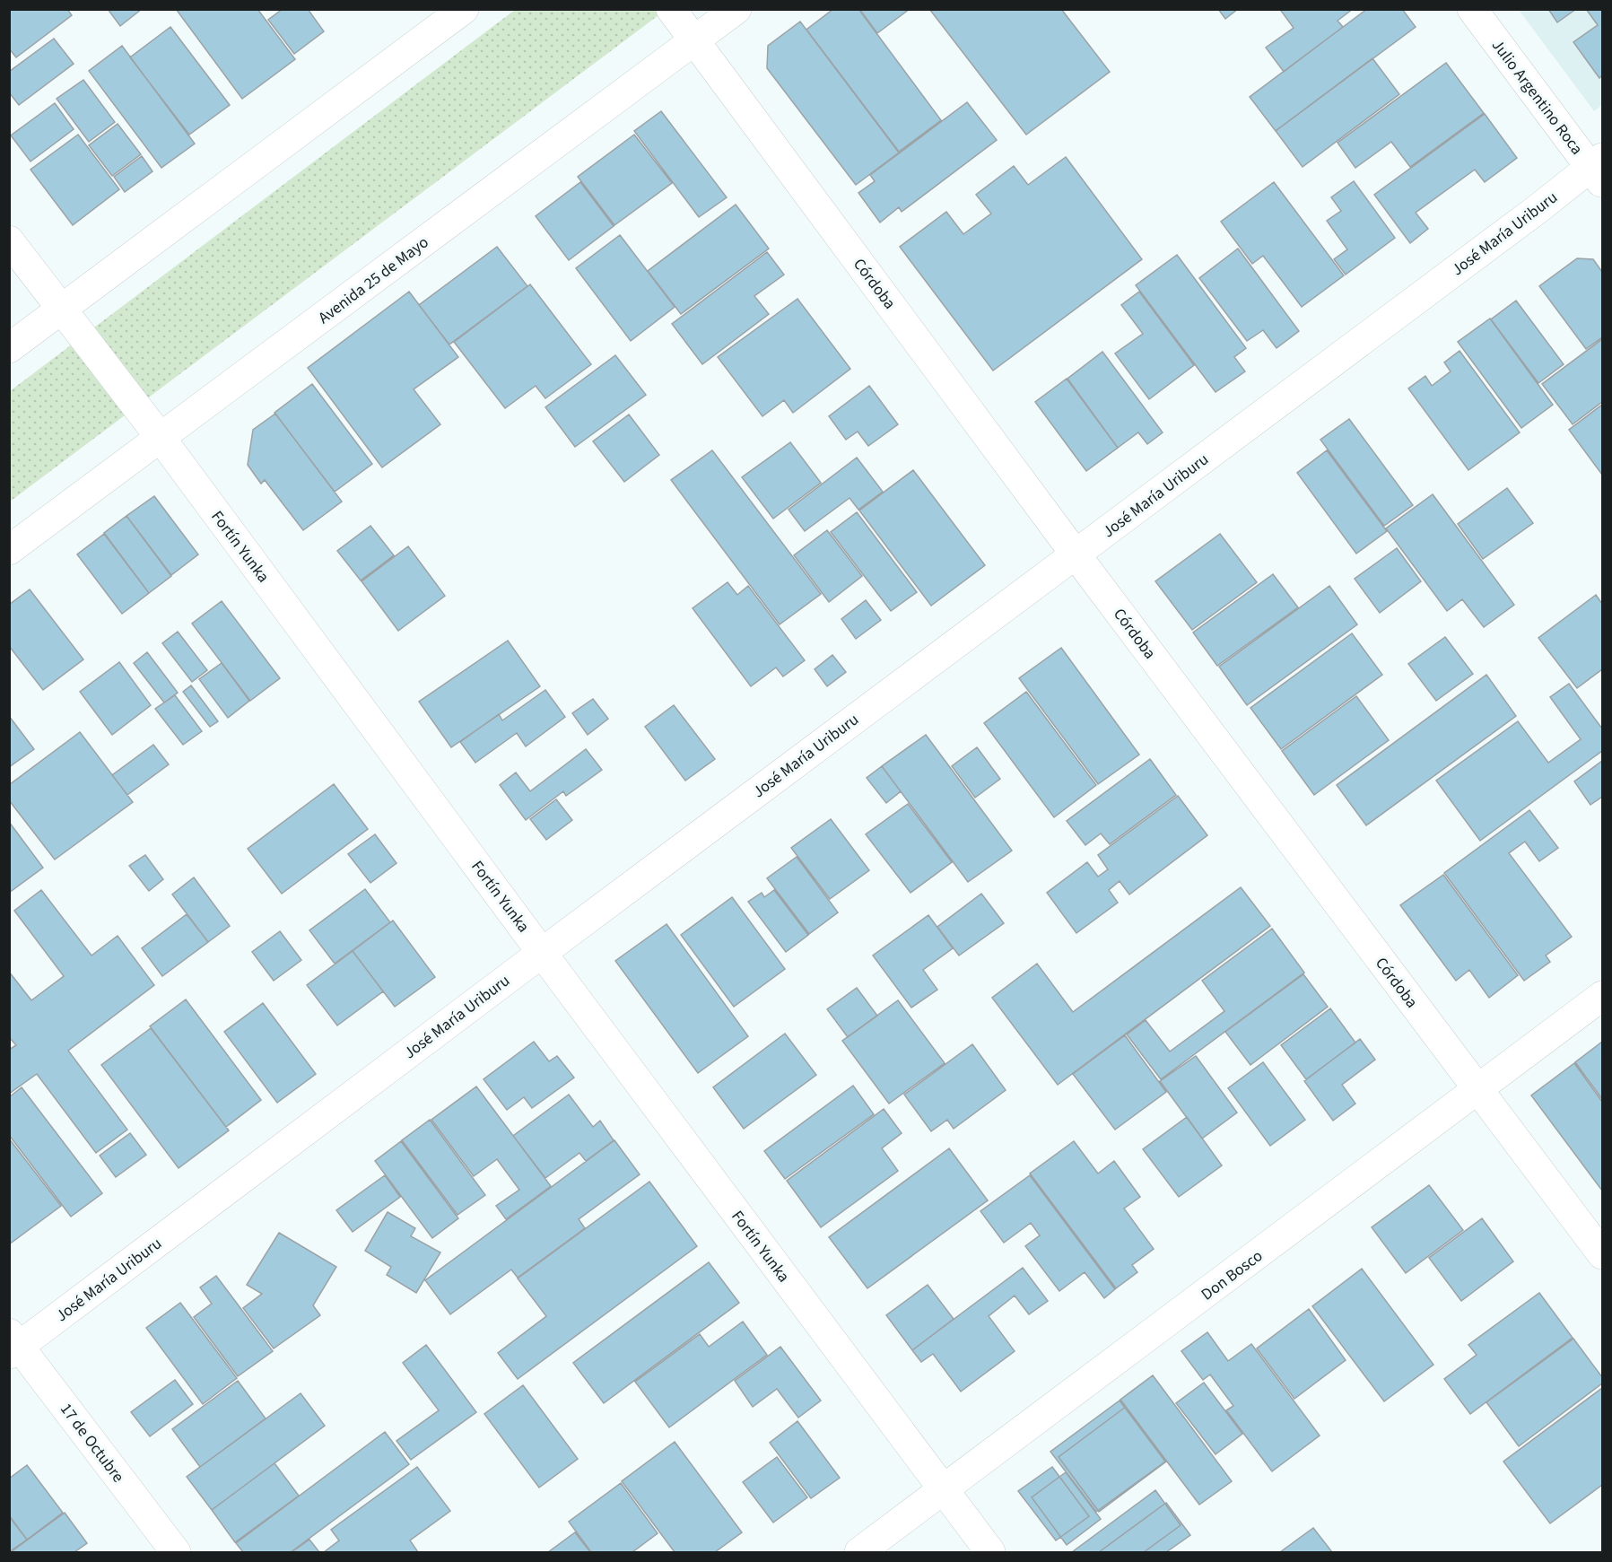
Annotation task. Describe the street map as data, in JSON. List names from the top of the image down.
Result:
{
  "streets": {
    "street": [
      "Julio Argentino Roca",
      "José María Uriburu",
      "Avenida 25 de Mayo",
      "Córdoba",
      "Fortín Yunka",
      "Don Bosco",
      "17 de Octubre"
    ]
  },
  "crossings": [
    ["Julio Argentino Roca", "José María Uriburu"],
    ["José María Uriburu", "Córdoba"],
    ["José María Uriburu", "Fortín Yunka"],
    ["José María Uriburu", "17 de Octubre"],
    ["Avenida 25 de Mayo", "Córdoba"],
    ["Avenida 25 de Mayo", "Fortín Yunka"],
    ["Córdoba", "Don Bosco"],
    ["Fortín Yunka", "Don Bosco"]
  ]
}
